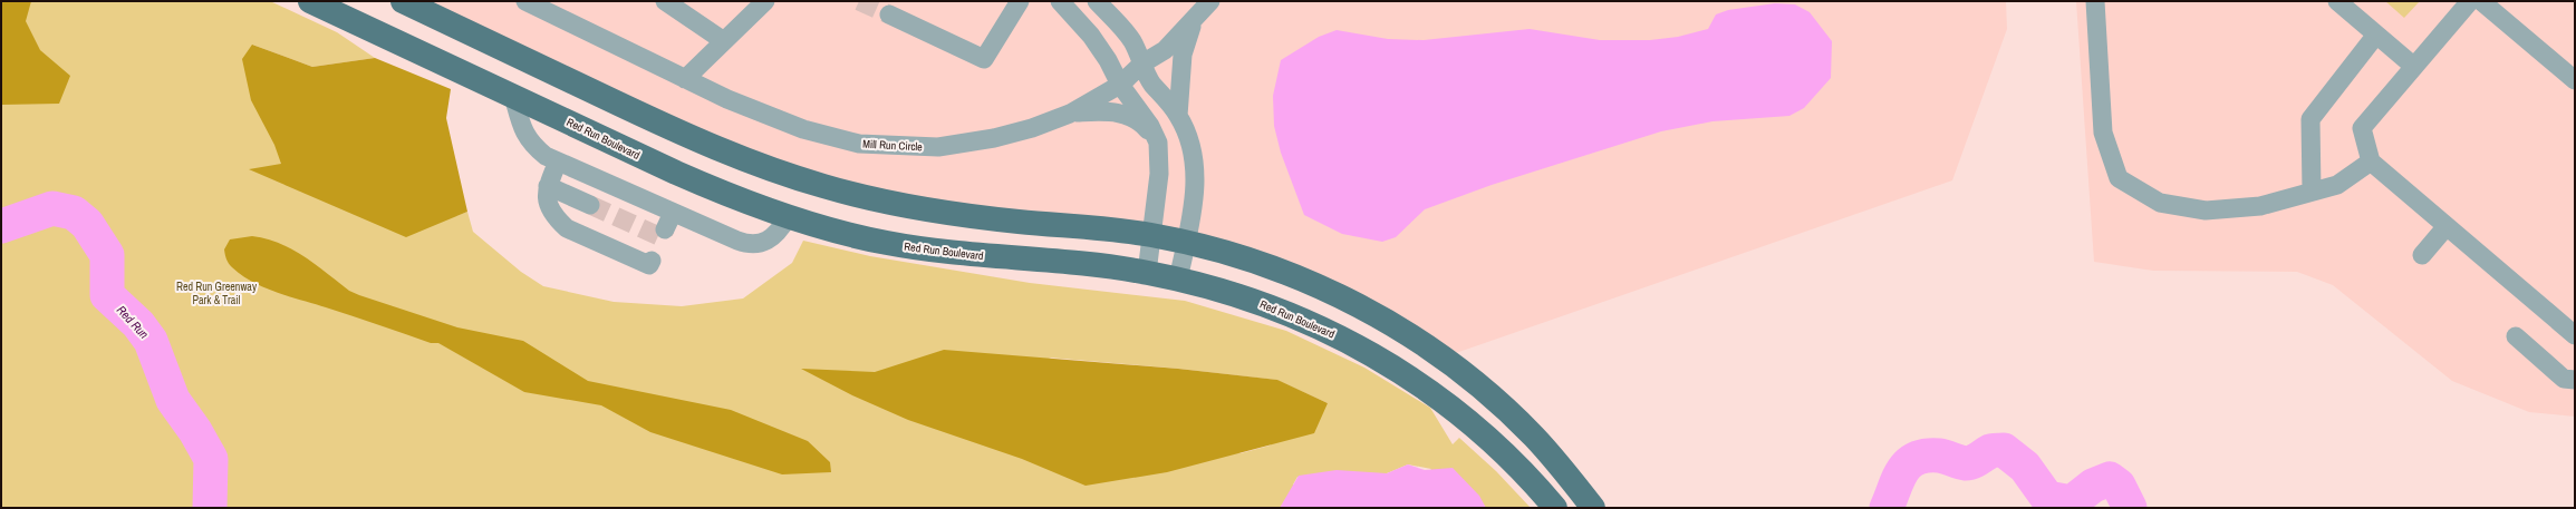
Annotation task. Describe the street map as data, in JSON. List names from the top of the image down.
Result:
{
  "streets": {
    "main road": ["Red Run Boulevard"],
    "street": ["Mill Run Circle"]
  },
  "water": ["Red Run"],
  "parks": ["Red Run Greenway Park & Trail"]
}
